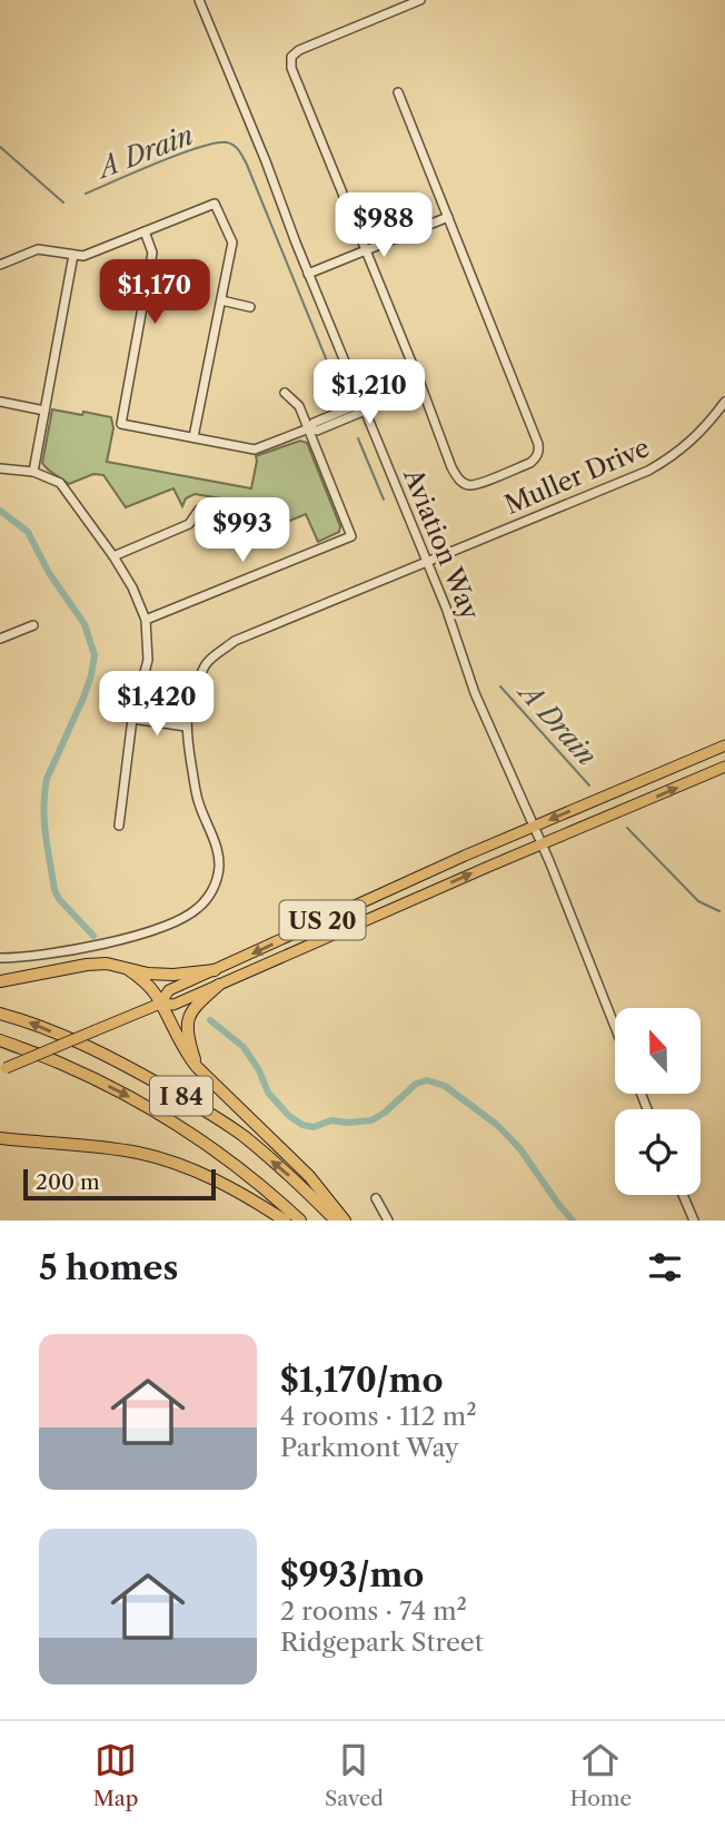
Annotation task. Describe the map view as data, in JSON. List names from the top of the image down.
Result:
{
  "streets": {
    "highway": ["US 20", "I 84"],
    "street": ["Muller Drive", "Aviation Way"]
  },
  "crossings": [
    ["Muller Drive", "Aviation Way"],
    ["Aviation Way", "US 20"]
  ],
  "water": ["A Drain"],
  "scale_bar": "200 m",
  "north": "top",
  "page": {
    "price": [
      "$988",
      "$1,170",
      "$1,210",
      "$993",
      "$1,420"
    ],
    "scale": "200 m",
    "heading": "5 homes",
    "list": [
      {
        "name": "$1,170/mo",
        "note": "4 rooms · 112 m² · Parkmont Way"
      },
      {
        "name": "$993/mo",
        "note": "2 rooms · 74 m² · Ridgepark Street"
      }
    ],
    "tabs": ["Map", "Saved", "Home"]
  }
}
